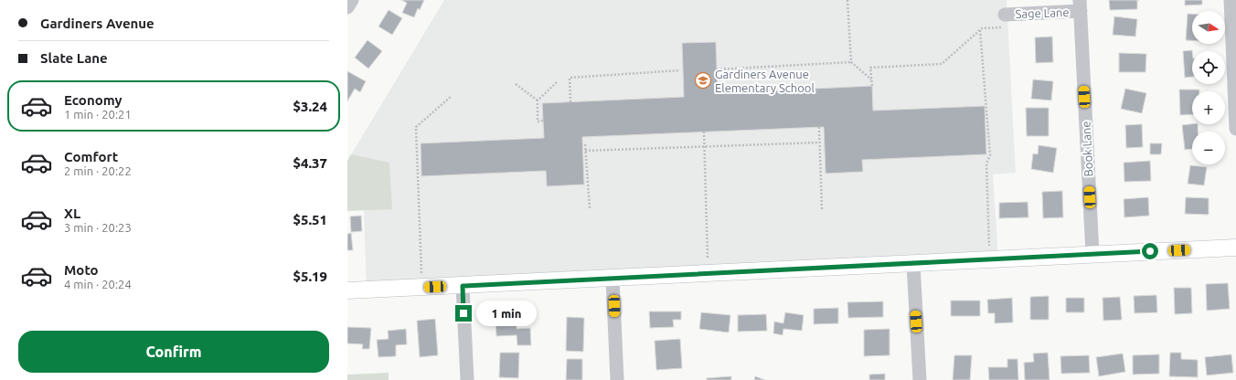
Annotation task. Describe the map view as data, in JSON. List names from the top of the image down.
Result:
{
  "streets": {
    "street": ["Sage Lane", "Book Lane"]
  },
  "crossings": [
    ["Sage Lane", "Book Lane"]
  ],
  "places": {
    "school or university": ["Gardiners Avenue Elementary School"]
  },
  "north": "right",
  "page": {
    "banner": ["Gardiners Avenue", "Slate Lane"],
    "map_buttons": ["+", "−"],
    "list": [
      {
        "name": "Economy",
        "note": "1 min · 20:21",
        "value": "$3.24"
      },
      {
        "name": "Comfort",
        "note": "2 min · 20:22",
        "value": "$4.37"
      },
      {
        "name": "XL",
        "note": "3 min · 20:23",
        "value": "$5.51"
      },
      {
        "name": "Moto",
        "note": "4 min · 20:24",
        "value": "$5.19"
      }
    ],
    "bubble": "1 min",
    "buttons": "Confirm"
  }
}
